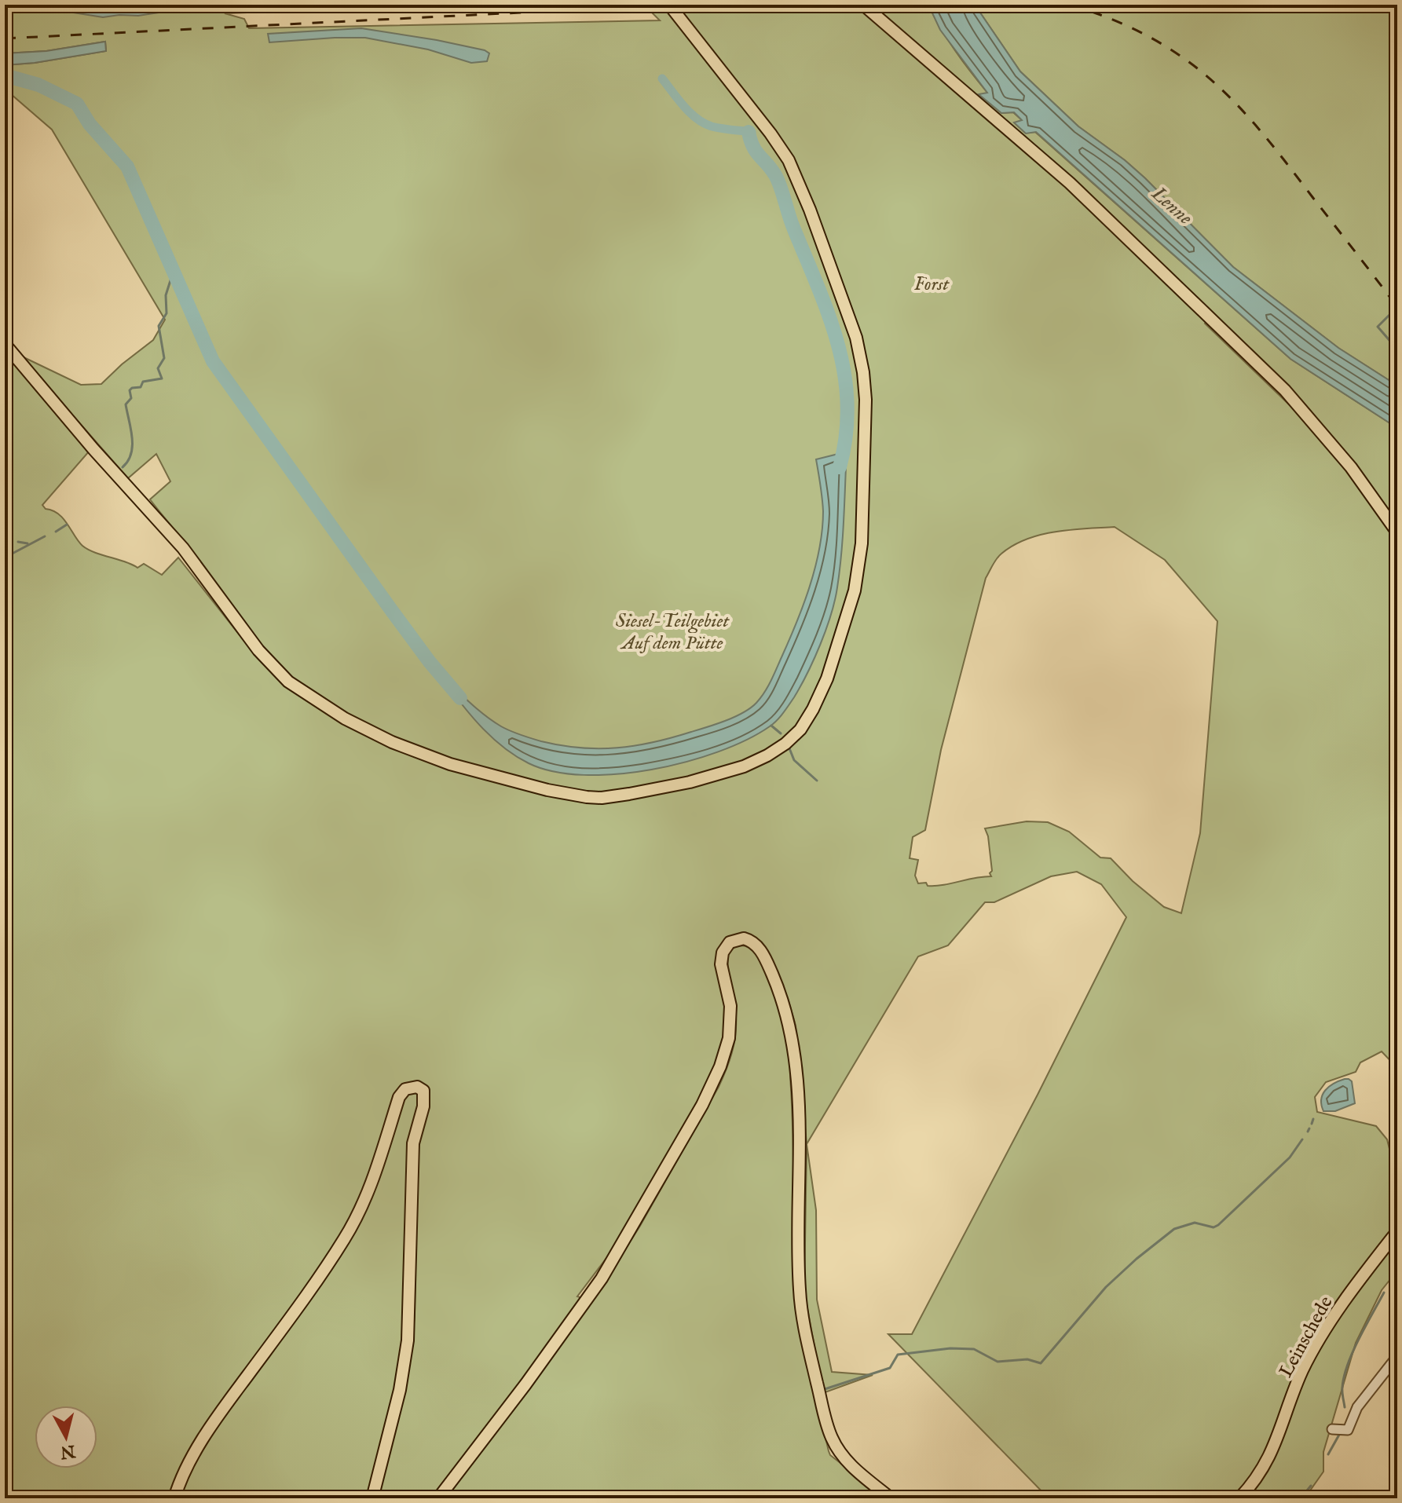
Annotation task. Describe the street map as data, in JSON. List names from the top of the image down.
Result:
{
  "streets": {
    "main road": ["Leinschede"]
  },
  "water": ["Lenne"],
  "parks": ["Forst", "Siesel-Teilgebiet Auf dem Pütte"],
  "north": "bottom"
}
